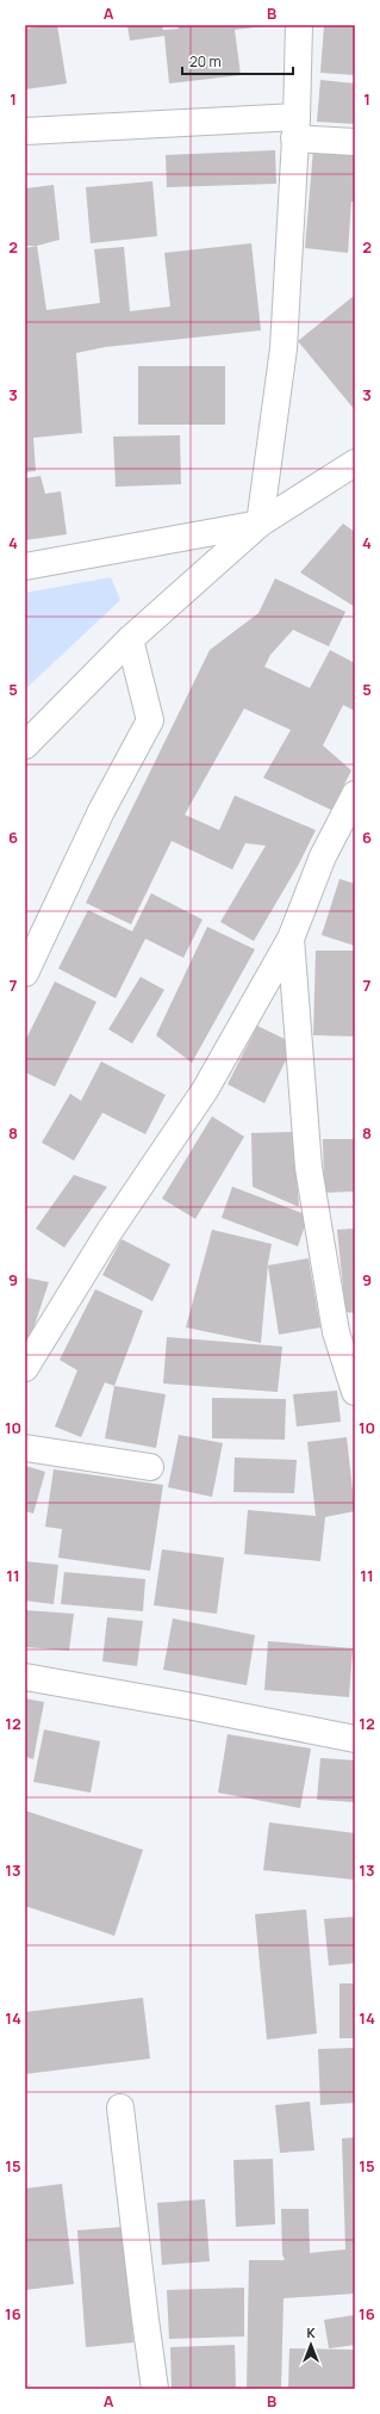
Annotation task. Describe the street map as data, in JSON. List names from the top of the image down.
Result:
{
  "scale_bar": "20 m",
  "north": "top",
  "grid": {
    "columns": ["A", "B"],
    "rows": [
      "1",
      "2",
      "3",
      "4",
      "5",
      "6",
      "7",
      "8",
      "9",
      "10",
      "11",
      "12",
      "13",
      "14",
      "15",
      "16"
    ]
  }
}
